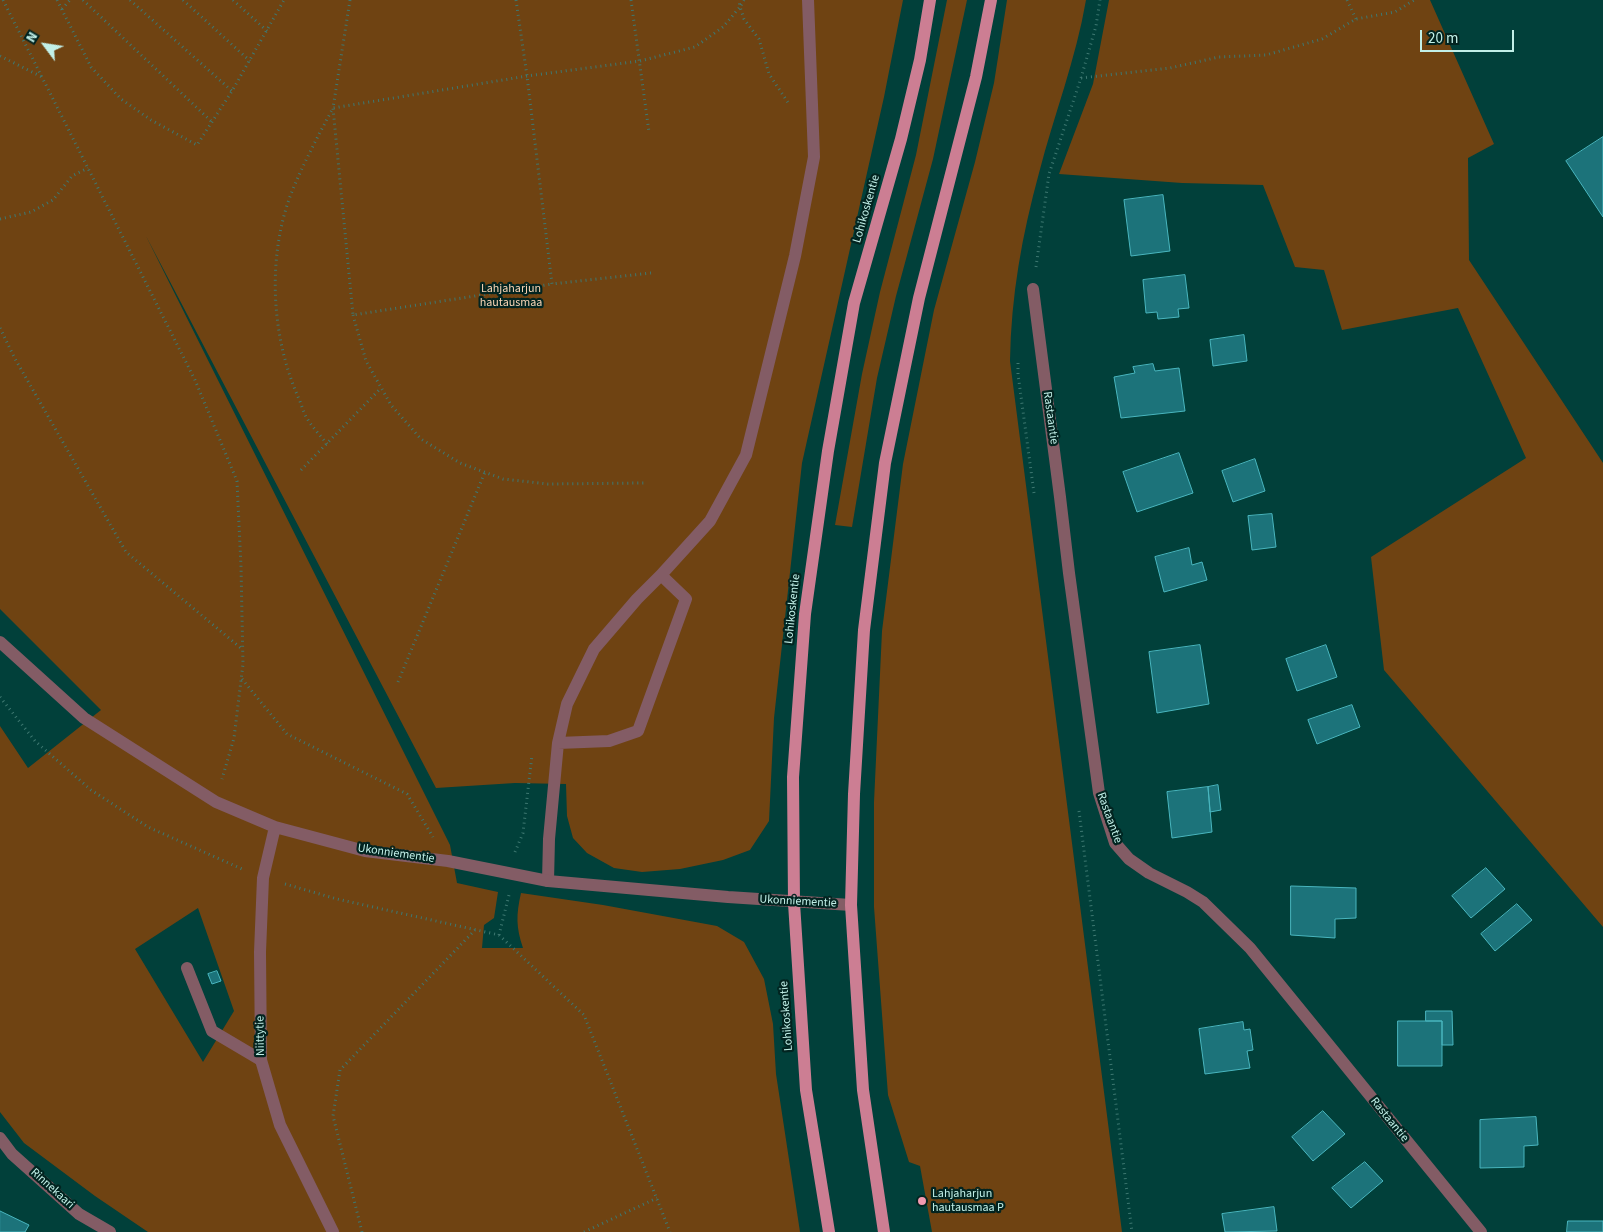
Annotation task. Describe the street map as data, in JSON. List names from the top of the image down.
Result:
{
  "streets": {
    "main road": ["Lohikoskentie"],
    "street": [
      "Rastaantie",
      "Ukonniementie",
      "Niittytie",
      "Rinnekaari"
    ]
  },
  "crossings": [
    ["Lohikoskentie", "Ukonniementie"],
    ["Ukonniementie", "Niittytie"]
  ],
  "parks": ["Lahjaharjun hautausmaa"],
  "places": ["Lahjaharjun hautausmaa P"],
  "scale_bar": "20 m",
  "north": "top left"
}
